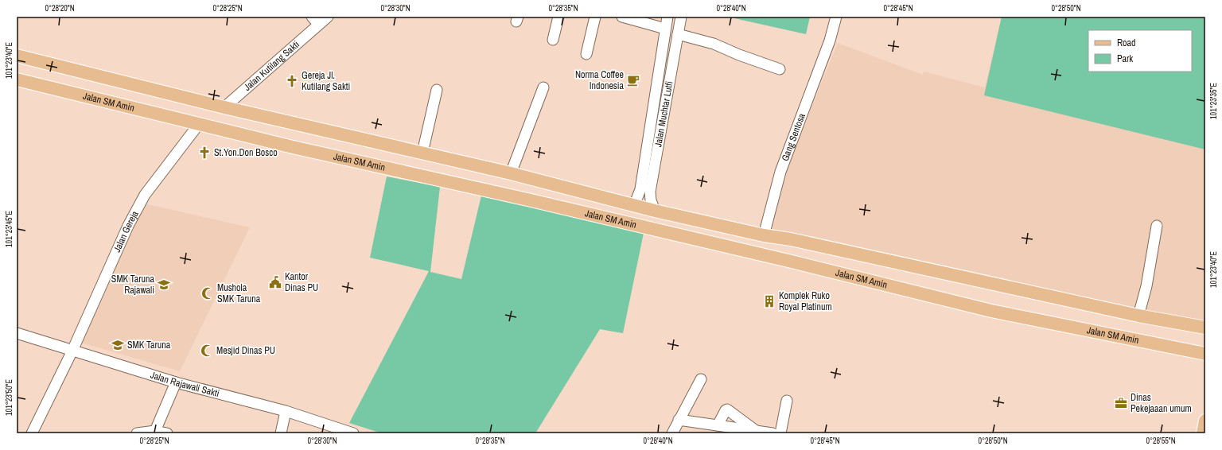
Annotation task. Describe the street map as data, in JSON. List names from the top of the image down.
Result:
{
  "streets": {
    "main road": ["Jalan SM Amin"],
    "street": [
      "Jalan Kutilang Sakti",
      "Jalan Muchtar Lutfi",
      "Gang Sentosa",
      "Jalan Gereja",
      "Jalan Rajawali Sakti"
    ]
  },
  "crossings": [
    ["Jalan Kutilang Sakti", "Jalan SM Amin"],
    ["Jalan SM Amin", "Jalan Muchtar Lutfi"],
    ["Jalan SM Amin", "Gang Sentosa"],
    ["Jalan SM Amin", "Jalan Gereja"],
    ["Jalan Gereja", "Jalan Rajawali Sakti"]
  ],
  "places": {
    "cafe": ["Norma Coffee Indonesia"],
    "church": ["Gereja Jl. Kutilang Sakti", "St.Yon.Don Bosco"],
    "public building": ["Kantor Dinas PU"],
    "school or university": ["SMK Taruna Rajawali", "SMK Taruna"],
    "mosque": ["Mushola SMK Taruna", "Mesjid Dinas PU"],
    "building": ["Komplek Ruko Royal Platinum"],
    "office": ["Dinas Pekejaaan umum"]
  },
  "legend": ["Road", "Park"],
  "coordinates": [
    "0°28'20\"N",
    "0°28'25\"N",
    "0°28'30\"N",
    "0°28'35\"N",
    "0°28'40\"N",
    "0°28'45\"N",
    "0°28'50\"N",
    "101°23'40\"E",
    "101°23'35\"E",
    "101°23'45\"E",
    "101°23'50\"E",
    "0°28'55\"N"
  ]
}
